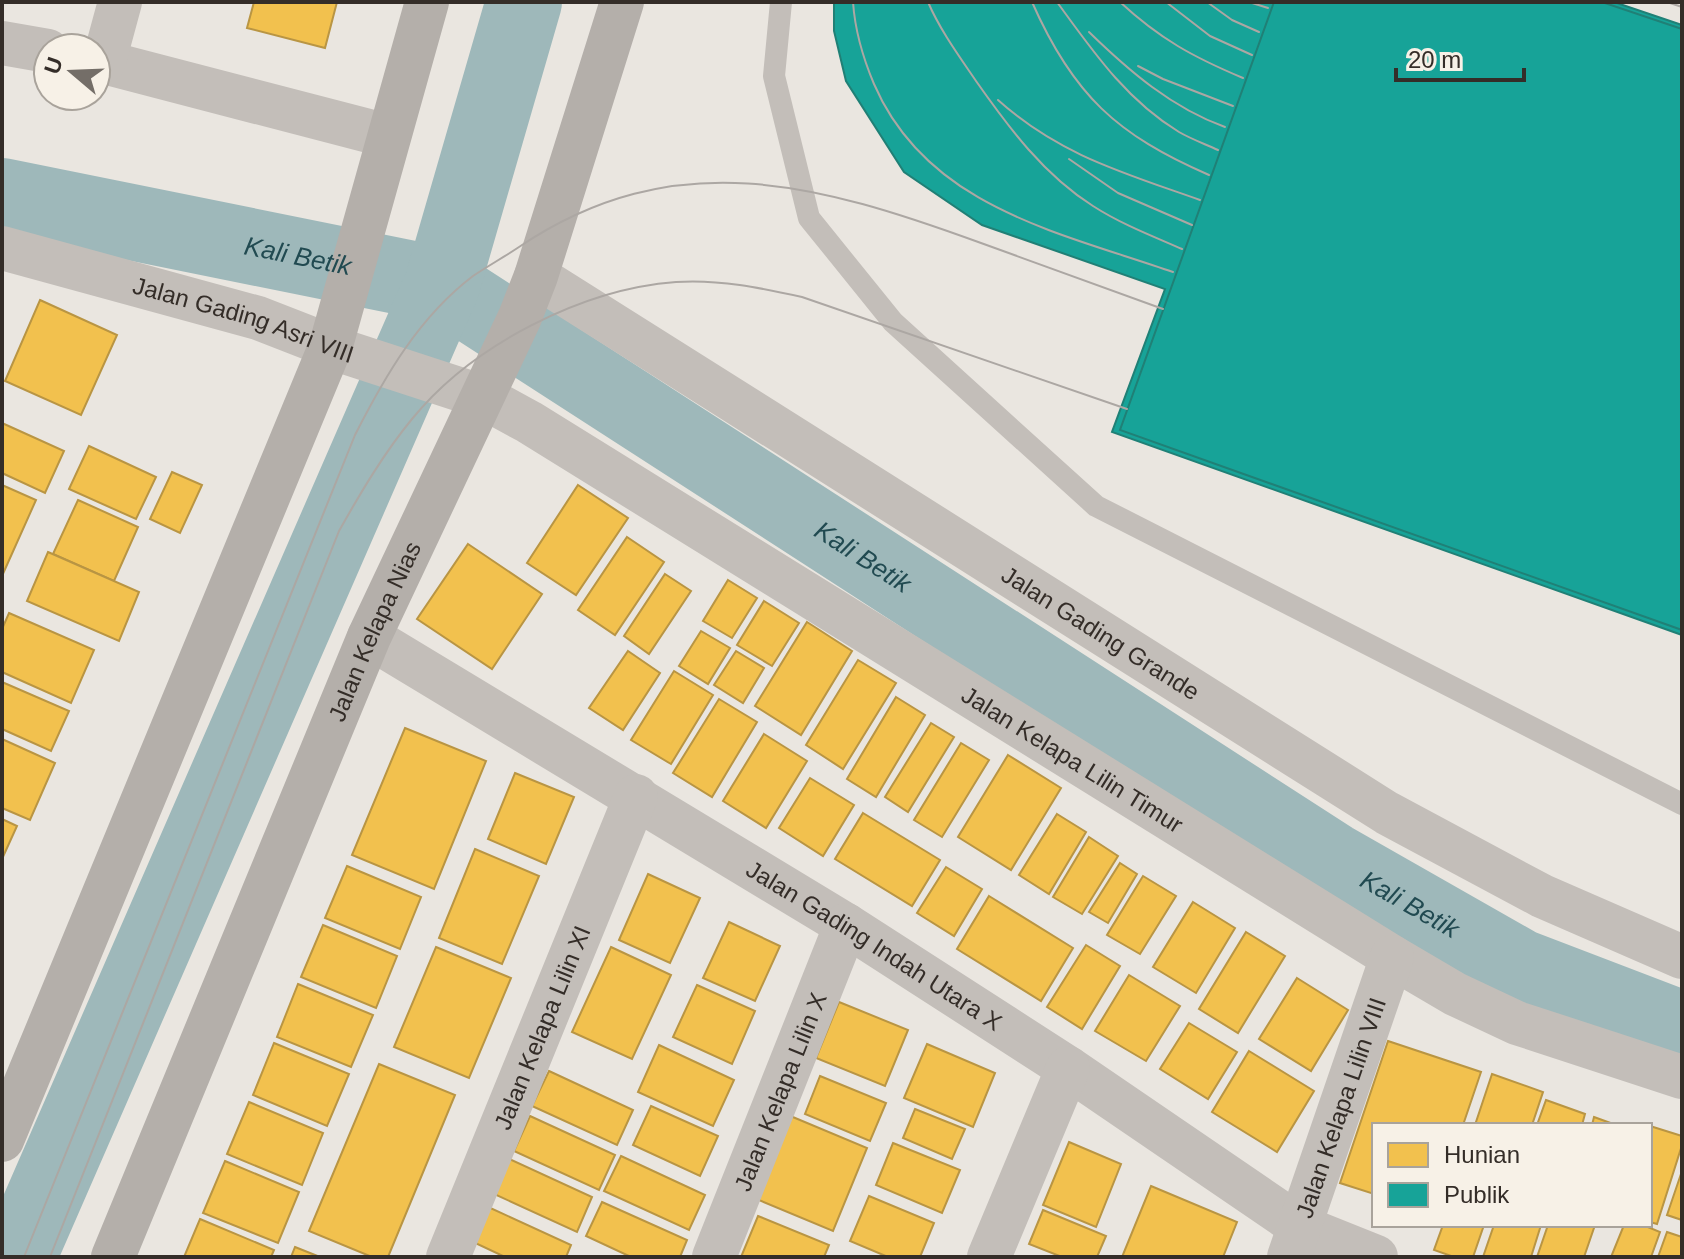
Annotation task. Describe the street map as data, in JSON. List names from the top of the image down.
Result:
{
  "streets": {
    "street": [
      "Jalan Gading Asri VIII",
      "Jalan Kelapa Nias",
      "Jalan Gading Grande",
      "Jalan Kelapa Lilin Timur",
      "Jalan Gading Indah Utara X",
      "Jalan Kelapa Lilin XI",
      "Jalan Kelapa Lilin X",
      "Jalan Kelapa Lilin VIII"
    ]
  },
  "crossings": [
    ["Jalan Gading Asri VIII", "Jalan Kelapa Nias"],
    ["Jalan Gading Asri VIII", "Jalan Kelapa Lilin Timur"],
    ["Jalan Kelapa Nias", "Jalan Gading Grande"],
    ["Jalan Kelapa Nias", "Jalan Kelapa Lilin Timur"],
    ["Jalan Kelapa Nias", "Jalan Gading Indah Utara X"],
    ["Jalan Kelapa Lilin Timur", "Jalan Kelapa Lilin VIII"],
    ["Jalan Gading Indah Utara X", "Jalan Kelapa Lilin XI"],
    ["Jalan Gading Indah Utara X", "Jalan Kelapa Lilin X"],
    ["Jalan Gading Indah Utara X", "Jalan Kelapa Lilin VIII"]
  ],
  "water": ["Kali Betik"],
  "legend": ["Hunian", "Publik"],
  "scale_bar": "20 m",
  "north": "left"
}
